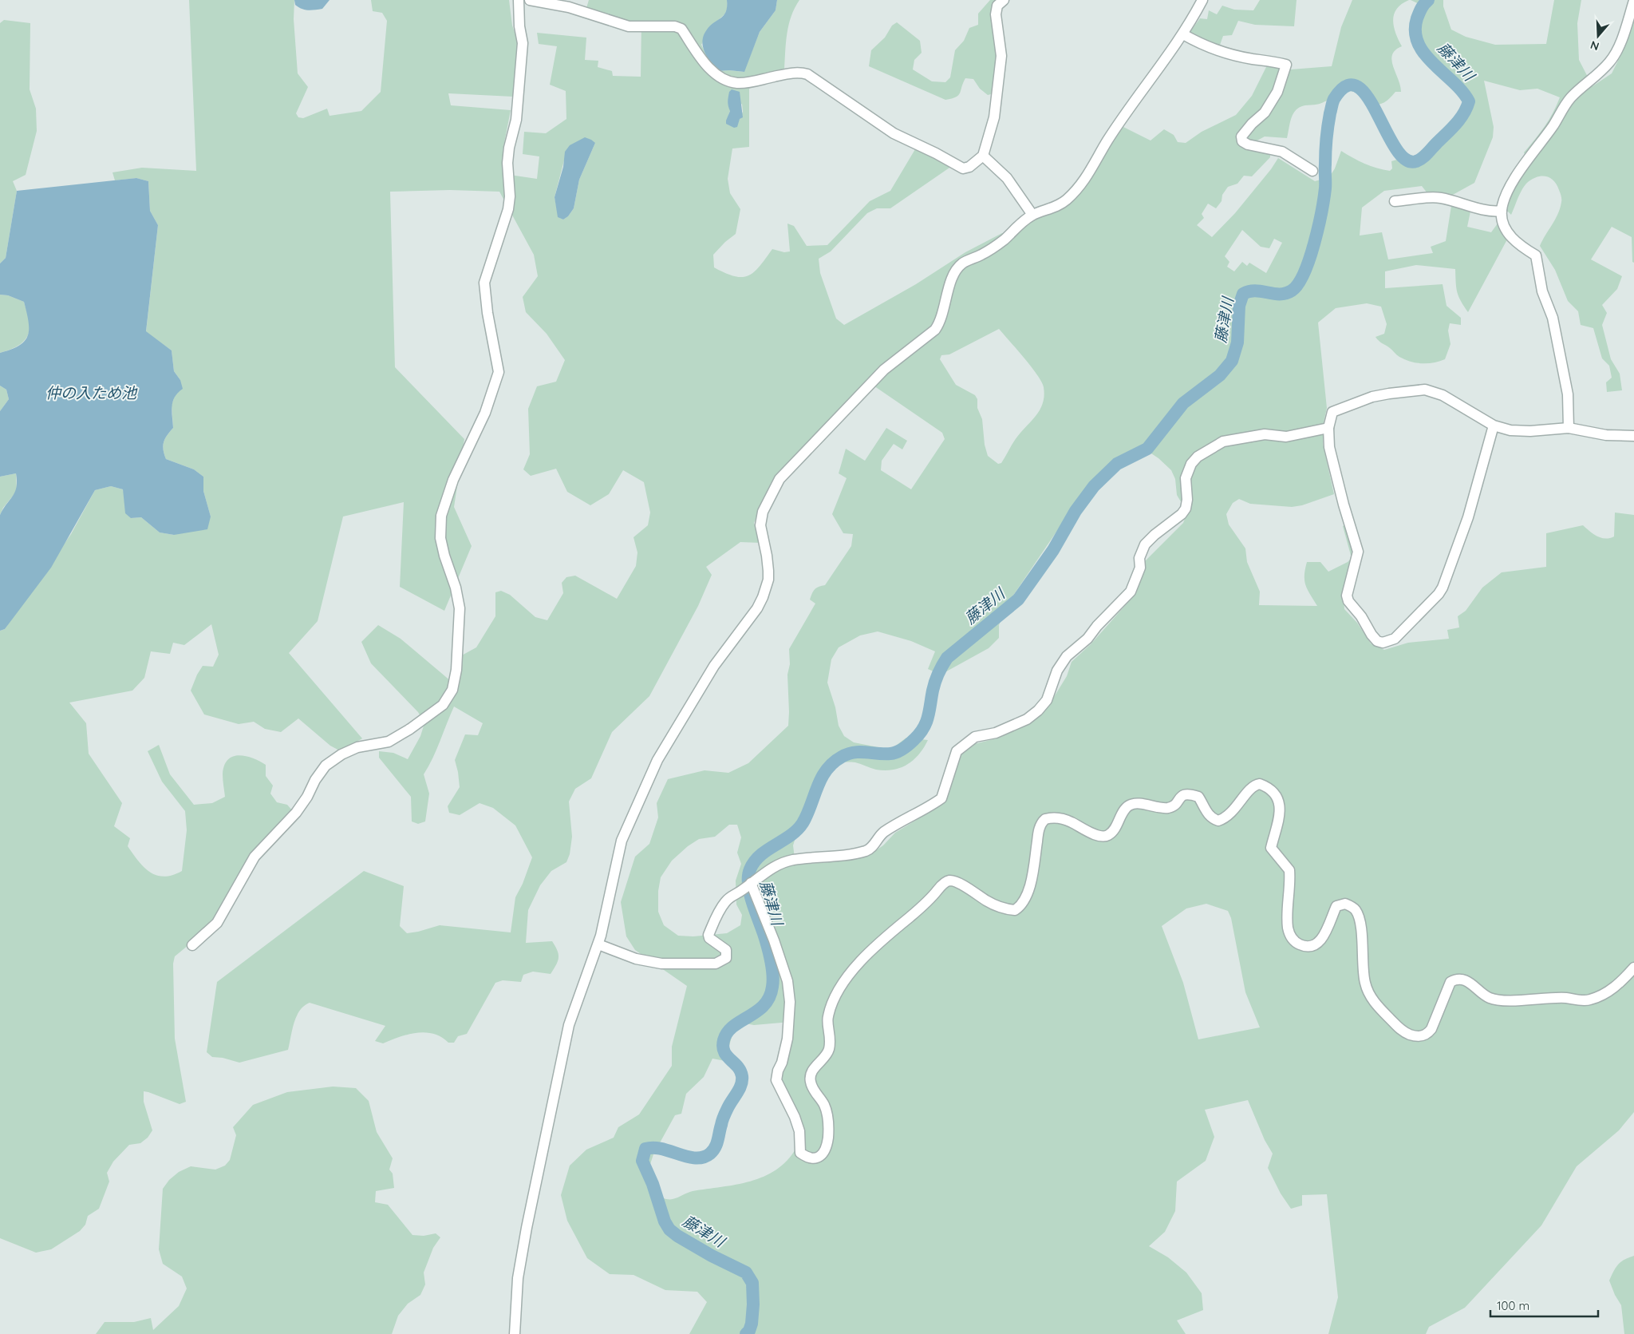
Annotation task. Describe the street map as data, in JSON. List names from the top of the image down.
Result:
{
  "water": ["藤津川", "仲の入ため池"],
  "scale_bar": "100 m",
  "north": "bottom"
}
